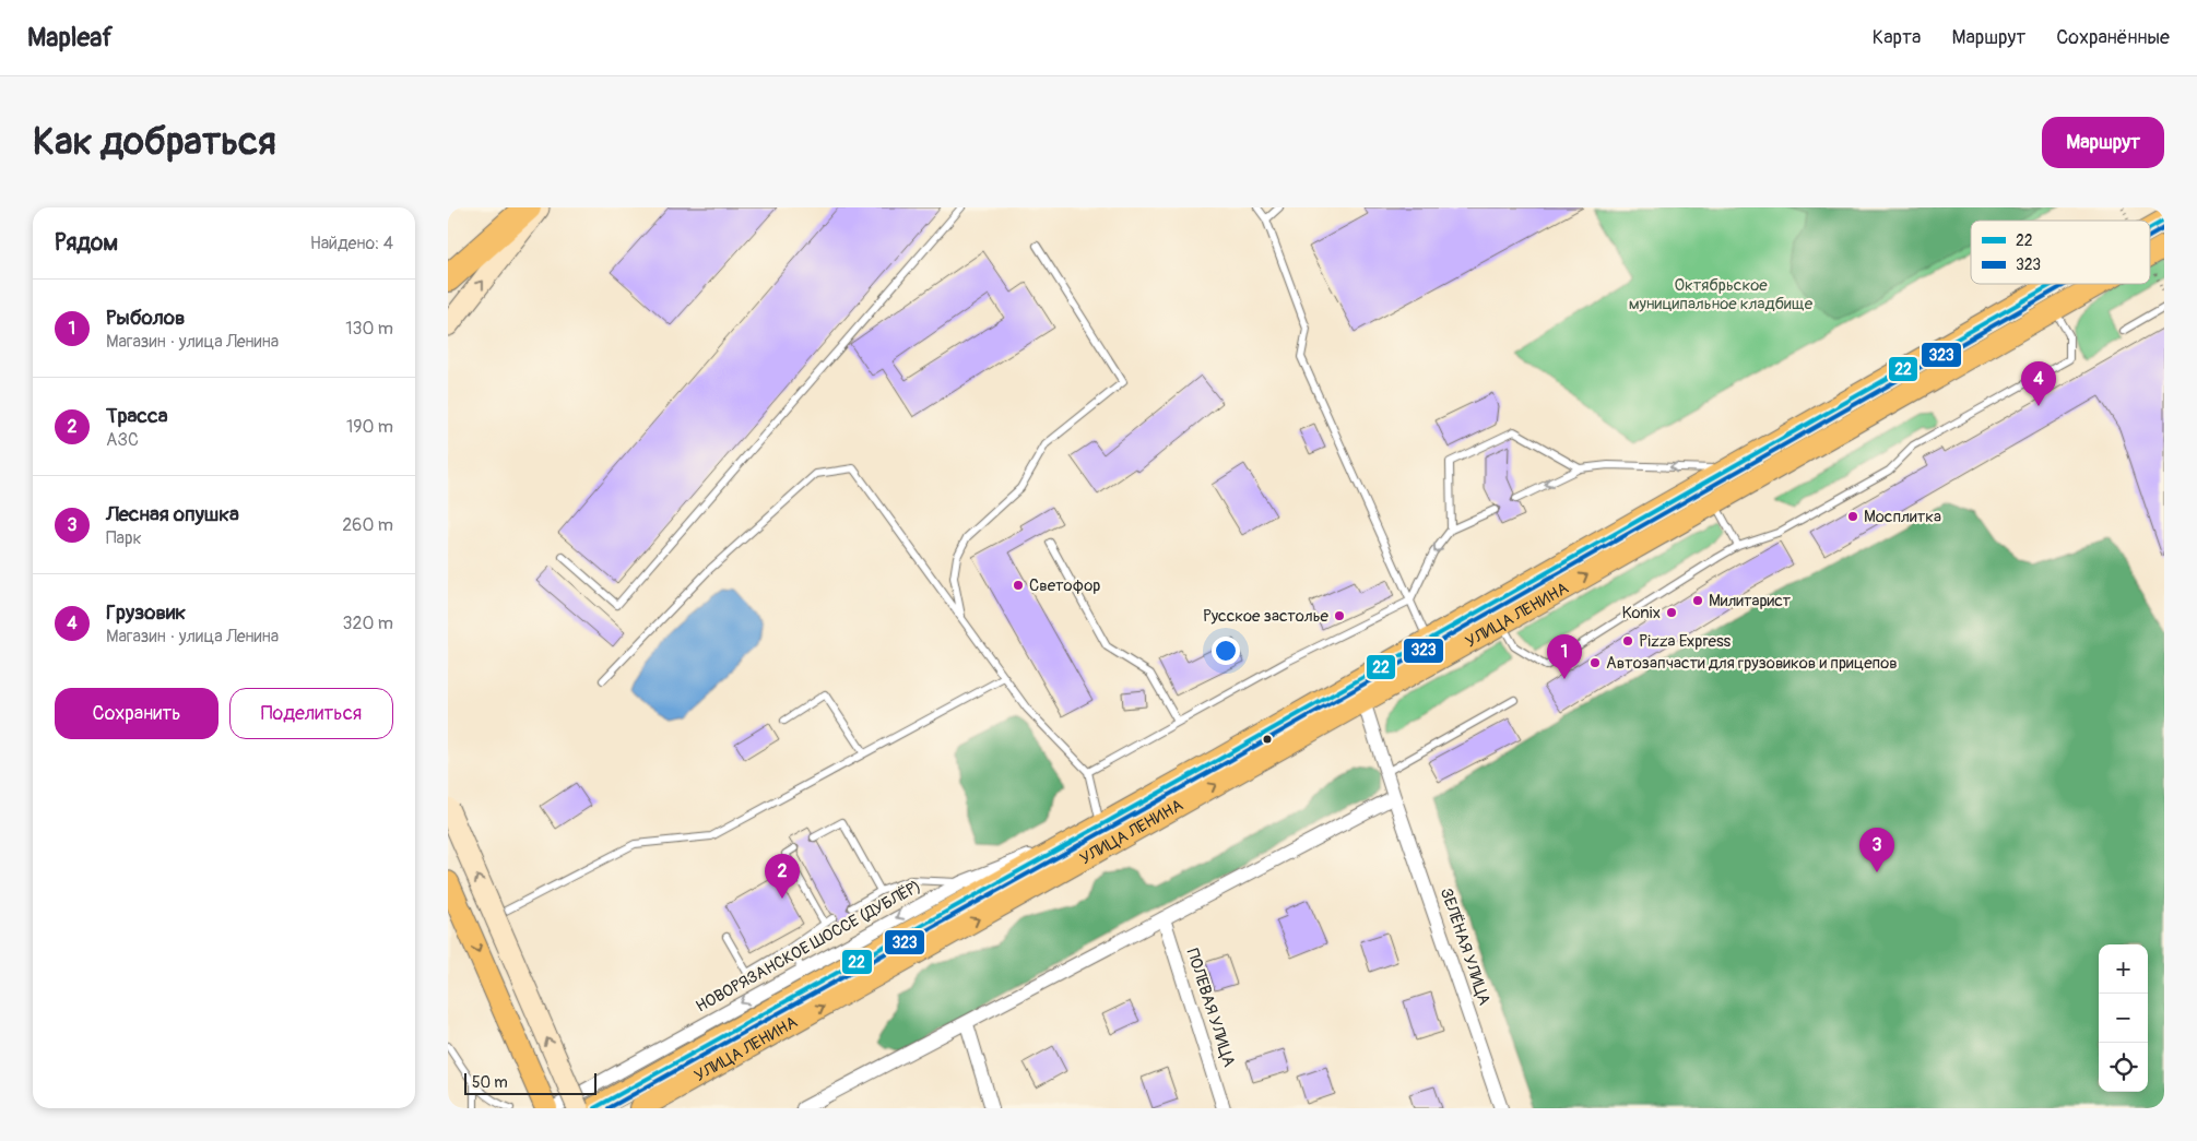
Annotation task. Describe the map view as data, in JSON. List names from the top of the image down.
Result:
{
  "streets": {
    "main road": ["УЛИЦА ЛЕНИНА"],
    "street": ["НОВОРЯЗАНСКОЕ ШОССЕ (ДУБЛЁР)", "ЗЕЛЁНАЯ УЛИЦА", "ПОЛЕВАЯ УЛИЦА"]
  },
  "crossings": [
    ["УЛИЦА ЛЕНИНА", "НОВОРЯЗАНСКОЕ ШОССЕ (ДУБЛЁР)"],
    ["УЛИЦА ЛЕНИНА", "ЗЕЛЁНАЯ УЛИЦА"]
  ],
  "one_way": ["НОВОРЯЗАНСКОЕ ШОССЕ (ДУБЛЁР)"],
  "parks": ["Октябрьское муниципальное кладбище"],
  "places": [
    "Мосплитка",
    "Светофор",
    "Милитарист",
    "Konix",
    "Русское застолье",
    "Pizza Express",
    "Автозапчасти для грузовиков и прицепов"
  ],
  "lines": ["transit line 22", "transit line 323"],
  "legend": ["22", "323"],
  "scale_bar": "50 m",
  "page": {
    "header": "Mapleaf",
    "nav": ["Карта", "Маршрут", "Сохранённые"],
    "buttons": [
      "Маршрут",
      ["Сохранить", "Поделиться"]
    ],
    "title": "Как добраться",
    "heading": ["Рядом", "Найдено: 4"],
    "list": [
      {
        "mark": "1",
        "name": "Рыболов",
        "note": "Магазин · улица Ленина",
        "value": "130 m"
      },
      {
        "mark": "2",
        "name": "Трасса",
        "note": "АЗС",
        "value": "190 m"
      },
      {
        "mark": "3",
        "name": "Лесная опушка",
        "note": "Парк",
        "value": "260 m"
      },
      {
        "mark": "4",
        "name": "Грузовик",
        "note": "Магазин · улица Ленина",
        "value": "320 m"
      }
    ],
    "pins": [
      "4",
      "1",
      "3",
      "2"
    ],
    "map_buttons": ["+", "−"],
    "scale": "50 m"
  }
}
